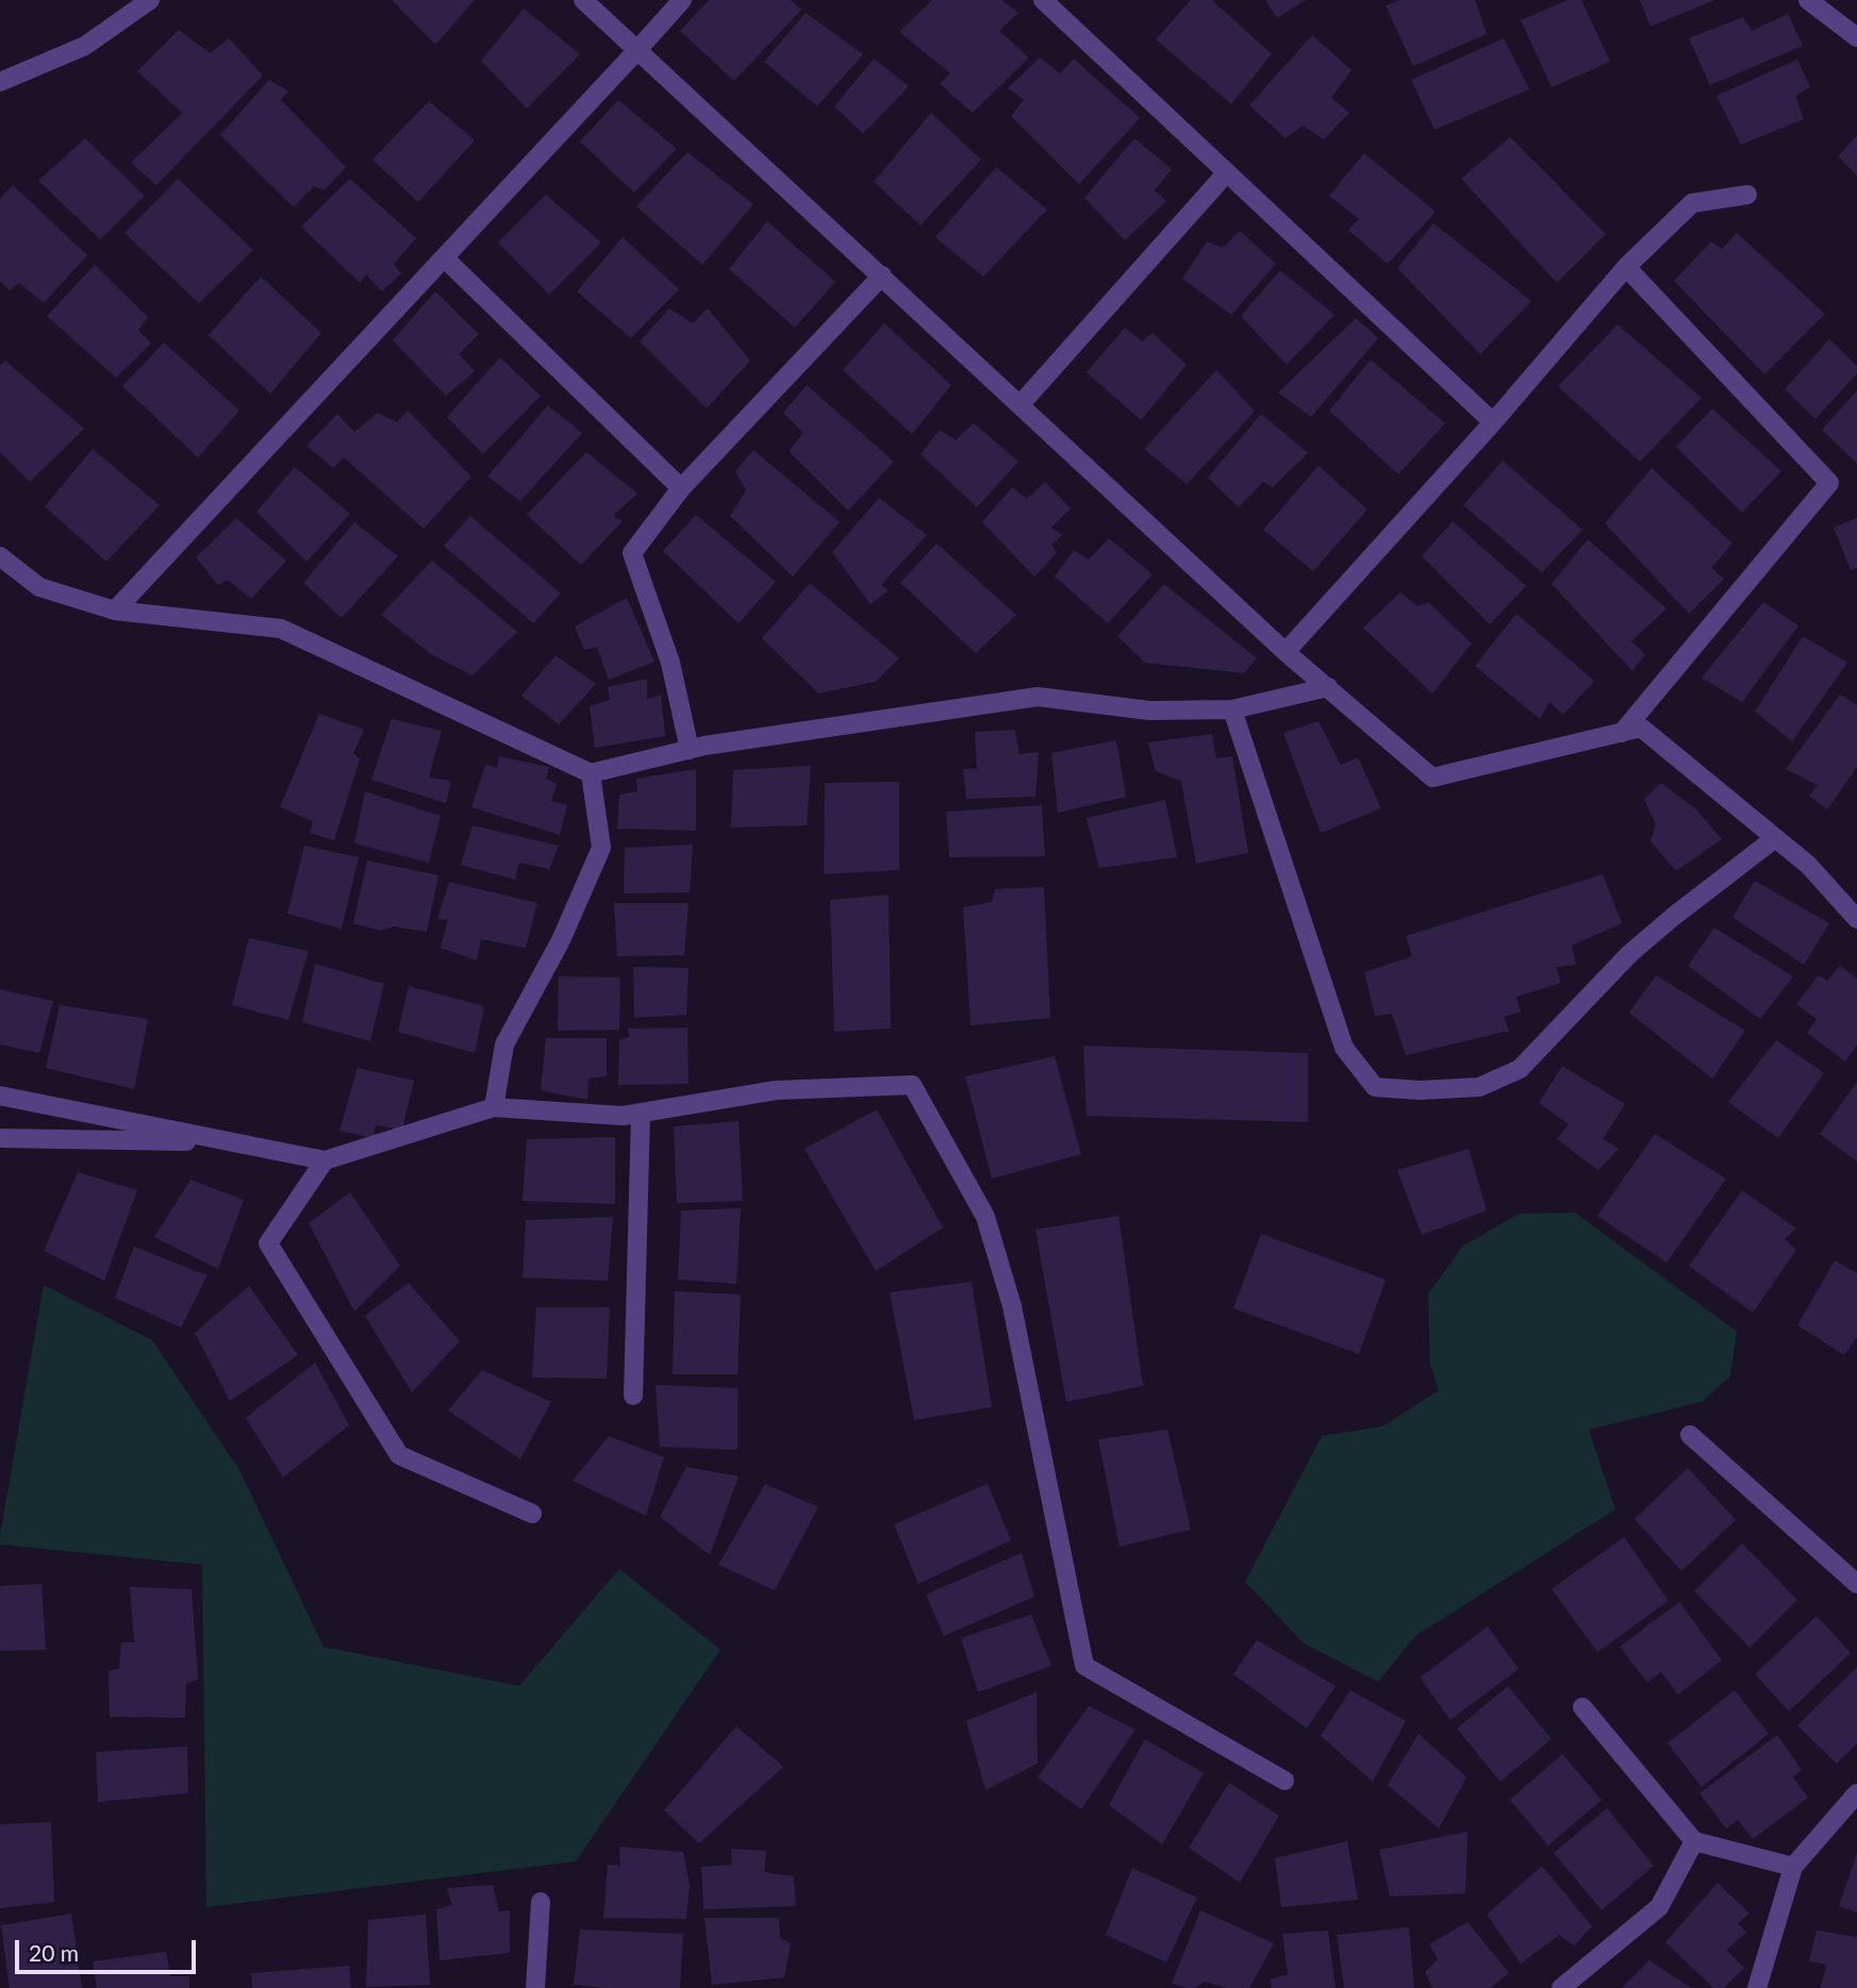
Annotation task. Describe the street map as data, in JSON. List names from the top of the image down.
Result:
{
  "scale_bar": "20 m"
}
